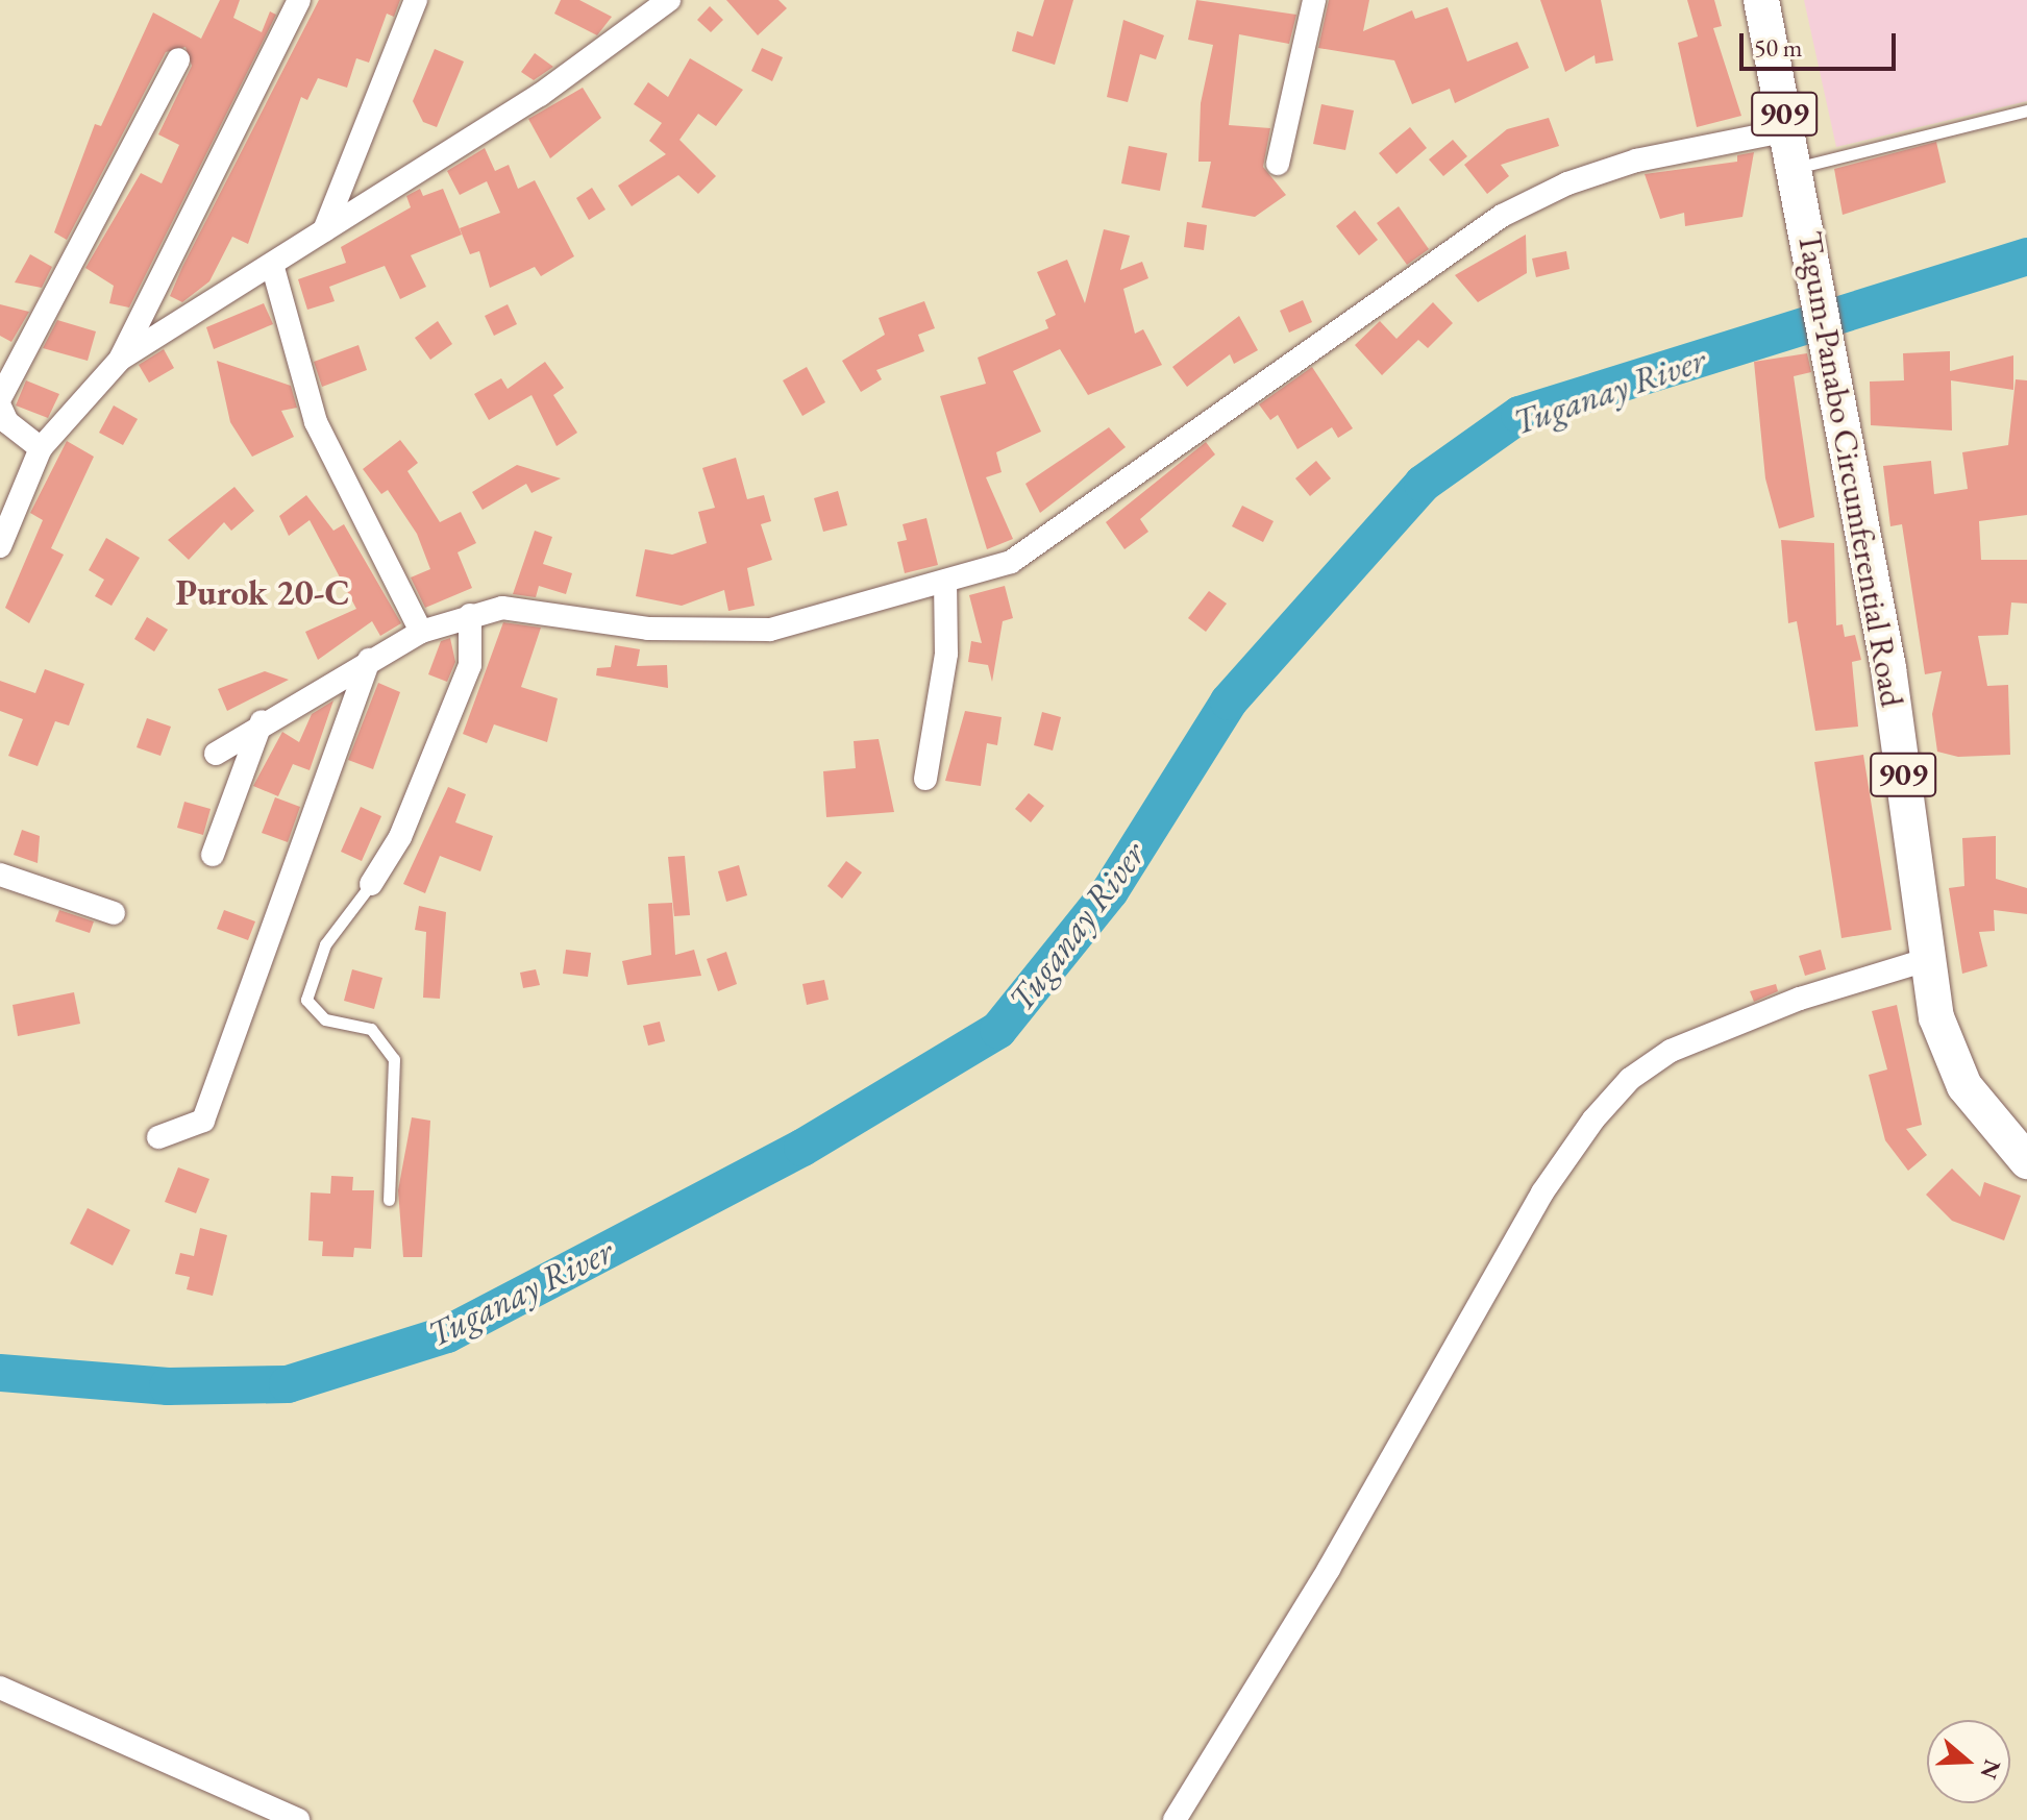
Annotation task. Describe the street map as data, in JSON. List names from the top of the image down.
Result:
{
  "streets": {
    "main road": ["909", "Tagum-Panabo Circumferential Road"]
  },
  "districts": ["Purok 20-C"],
  "water": ["Tuganay River"],
  "scale_bar": "50 m",
  "north": "right"
}
